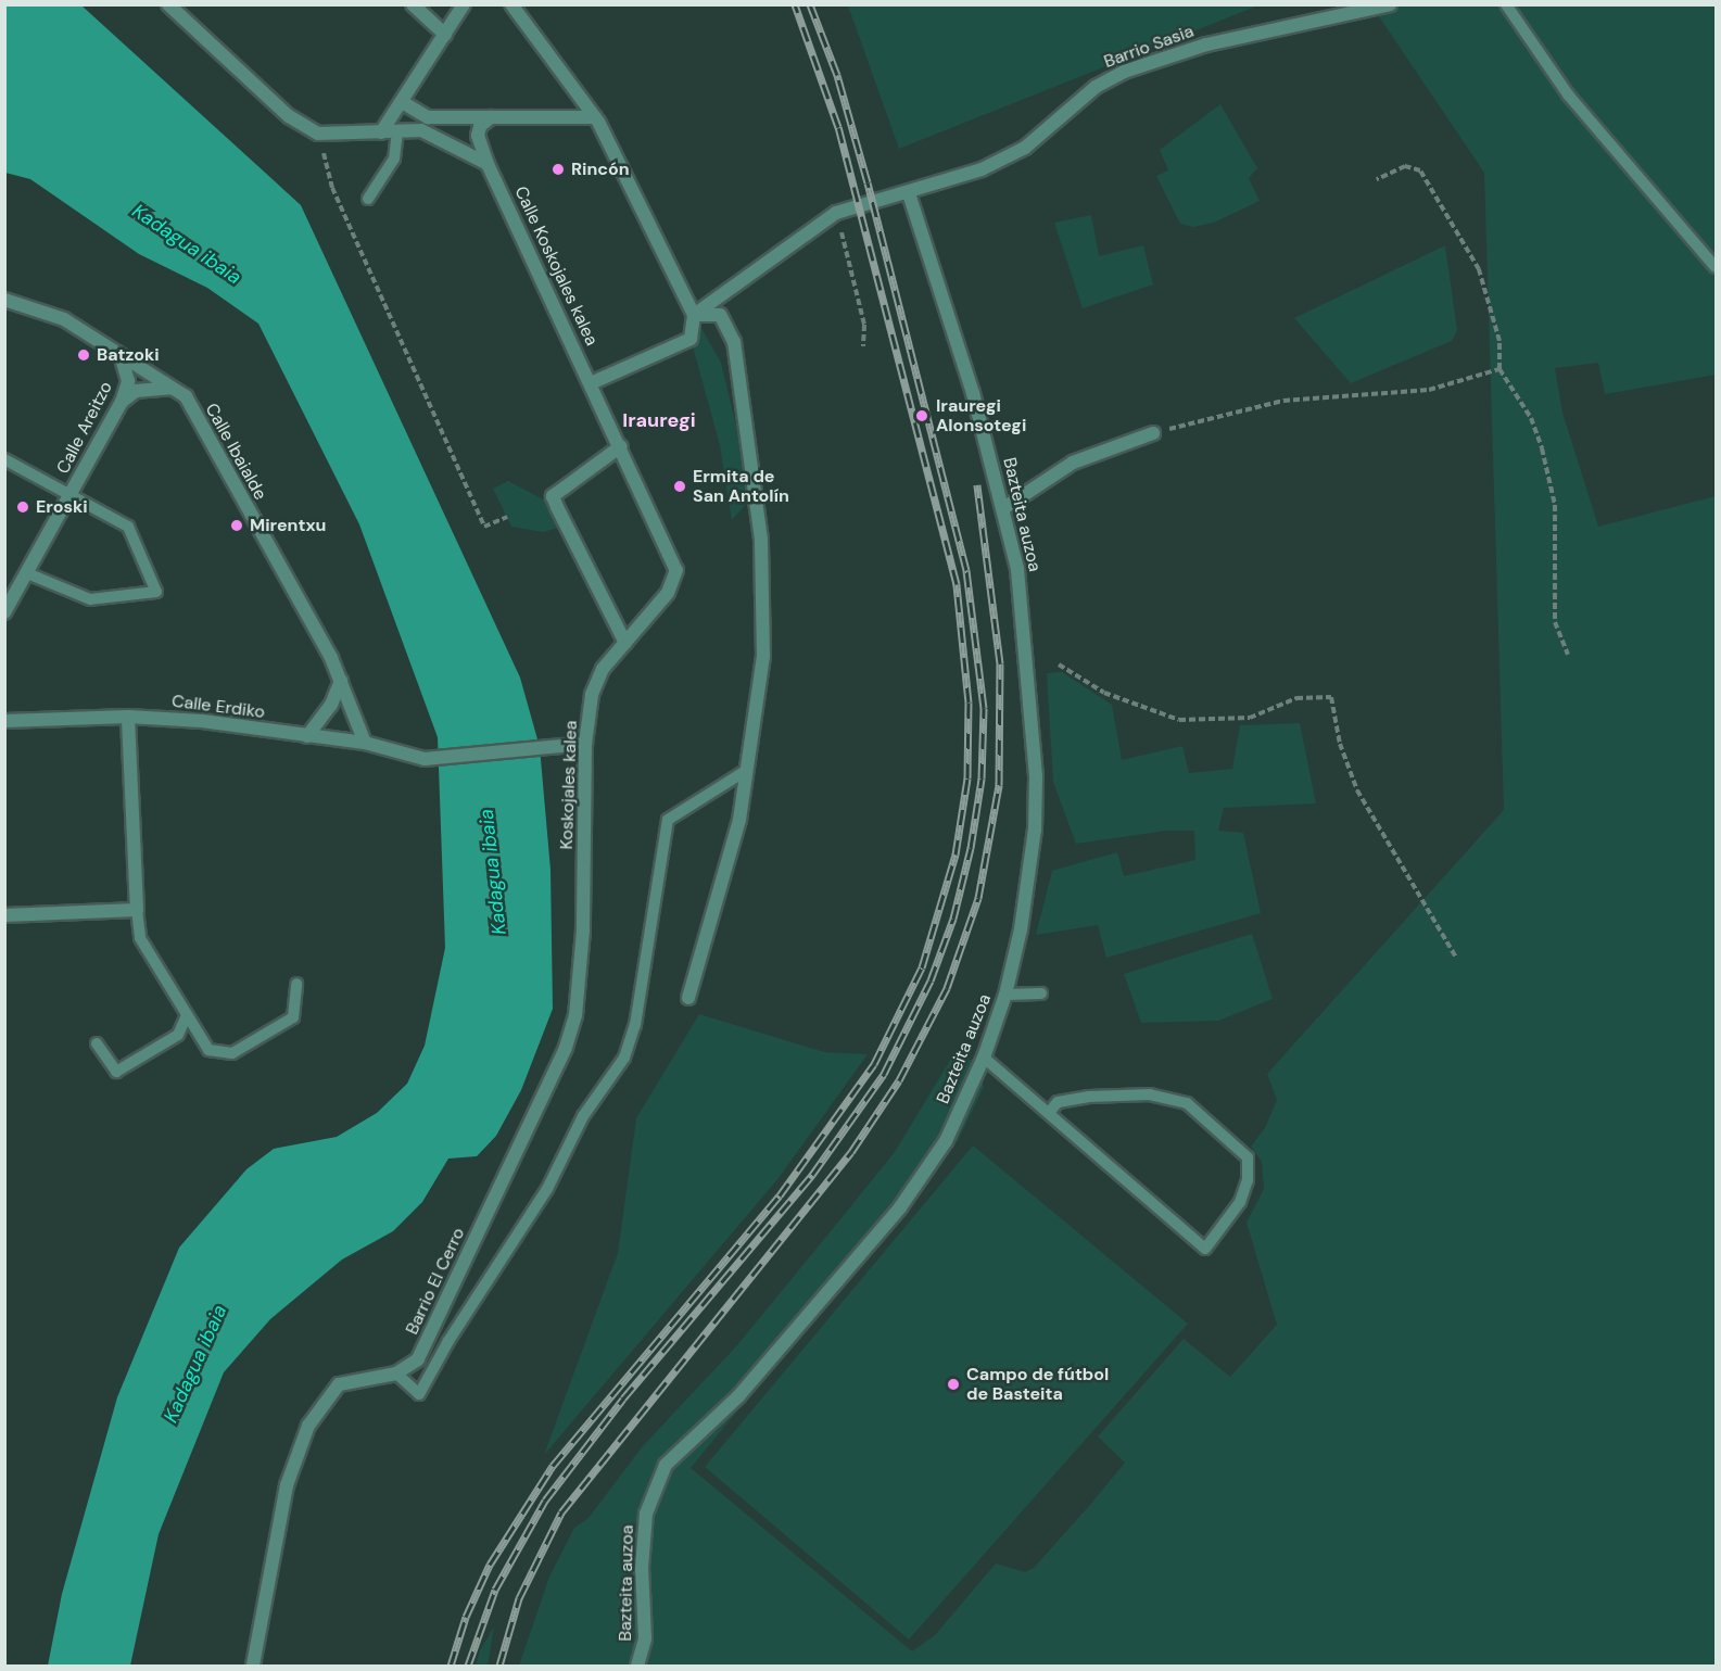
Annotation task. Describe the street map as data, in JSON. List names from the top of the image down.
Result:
{
  "streets": {
    "street": [
      "Barrio Sasia",
      "Calle Koskojales kalea",
      "Calle Areitzo",
      "Calle Ibaialde",
      "Bazteita auzoa",
      "Calle Erdiko",
      "Koskojales kalea",
      "Barrio El Cerro"
    ]
  },
  "crossings": [
    ["Barrio Sasia", "Bazteita auzoa"],
    ["Calle Koskojales kalea", "Koskojales kalea"],
    ["Calle Areitzo", "Calle Ibaialde"],
    ["Calle Ibaialde", "Calle Erdiko"],
    ["Calle Erdiko", "Koskojales kalea"],
    ["Koskojales kalea", "Barrio El Cerro"]
  ],
  "districts": ["Irauregi"],
  "water": ["Kadagua ibaia"],
  "places": [
    "Rincón",
    "Batzoki",
    "Irauregi Alonsotegi",
    "Ermita de San Antolín",
    "Eroski",
    "Mirentxu",
    "Campo de fútbol de Basteita"
  ]
}
